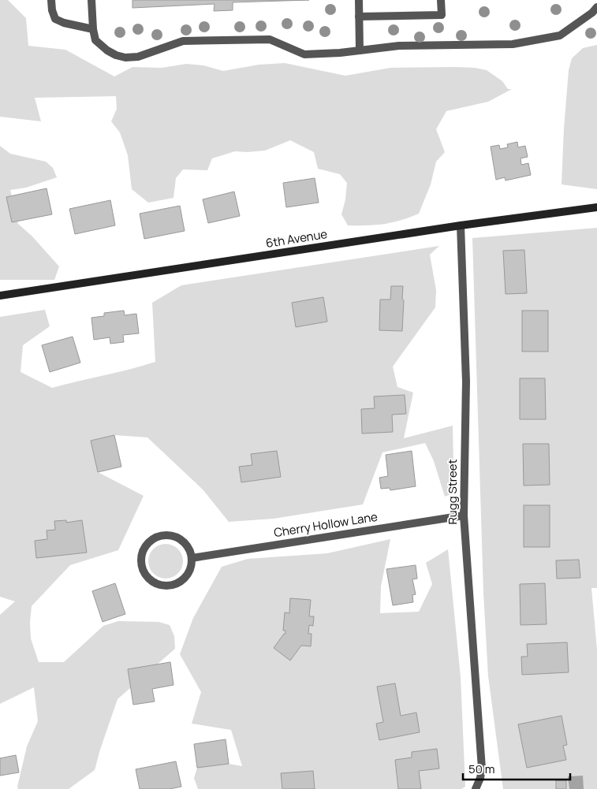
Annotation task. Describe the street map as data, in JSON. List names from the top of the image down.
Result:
{
  "streets": {
    "street": ["6th Avenue", "Rugg Street", "Cherry Hollow Lane"]
  },
  "crossings": [
    ["6th Avenue", "Rugg Street"],
    ["Rugg Street", "Cherry Hollow Lane"]
  ],
  "scale_bar": "50 m"
}
